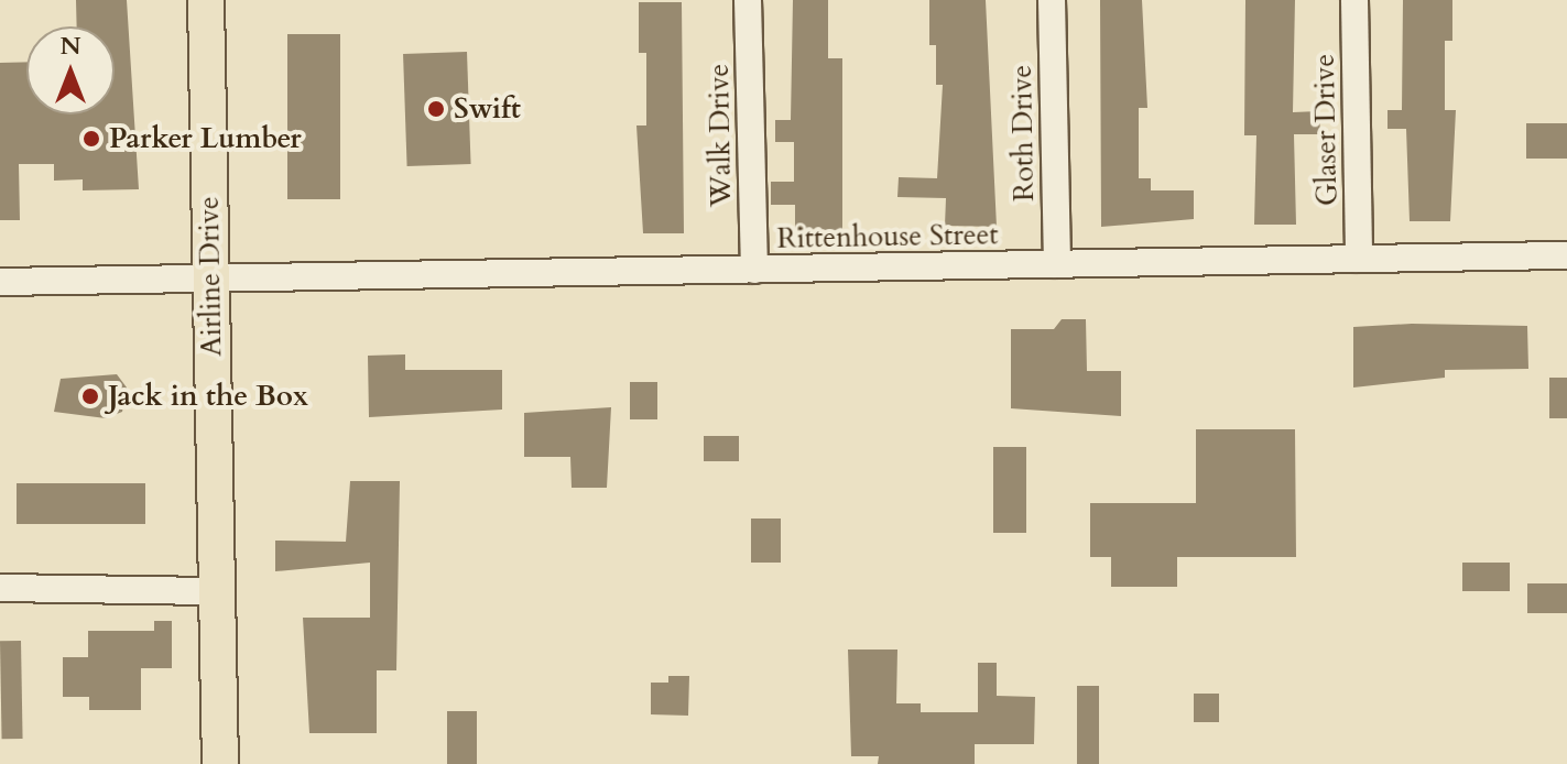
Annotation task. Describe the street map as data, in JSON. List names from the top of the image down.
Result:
{
  "streets": {
    "main road": ["Airline Drive"],
    "street": [
      "Glaser Drive",
      "Roth Drive",
      "Walk Drive",
      "Rittenhouse Street"
    ]
  },
  "crossings": [
    ["Glaser Drive", "Rittenhouse Street"],
    ["Roth Drive", "Rittenhouse Street"],
    ["Walk Drive", "Rittenhouse Street"],
    ["Rittenhouse Street", "Airline Drive"]
  ],
  "places": ["Swift", "Parker Lumber", "Jack in the Box"],
  "north": "top"
}
